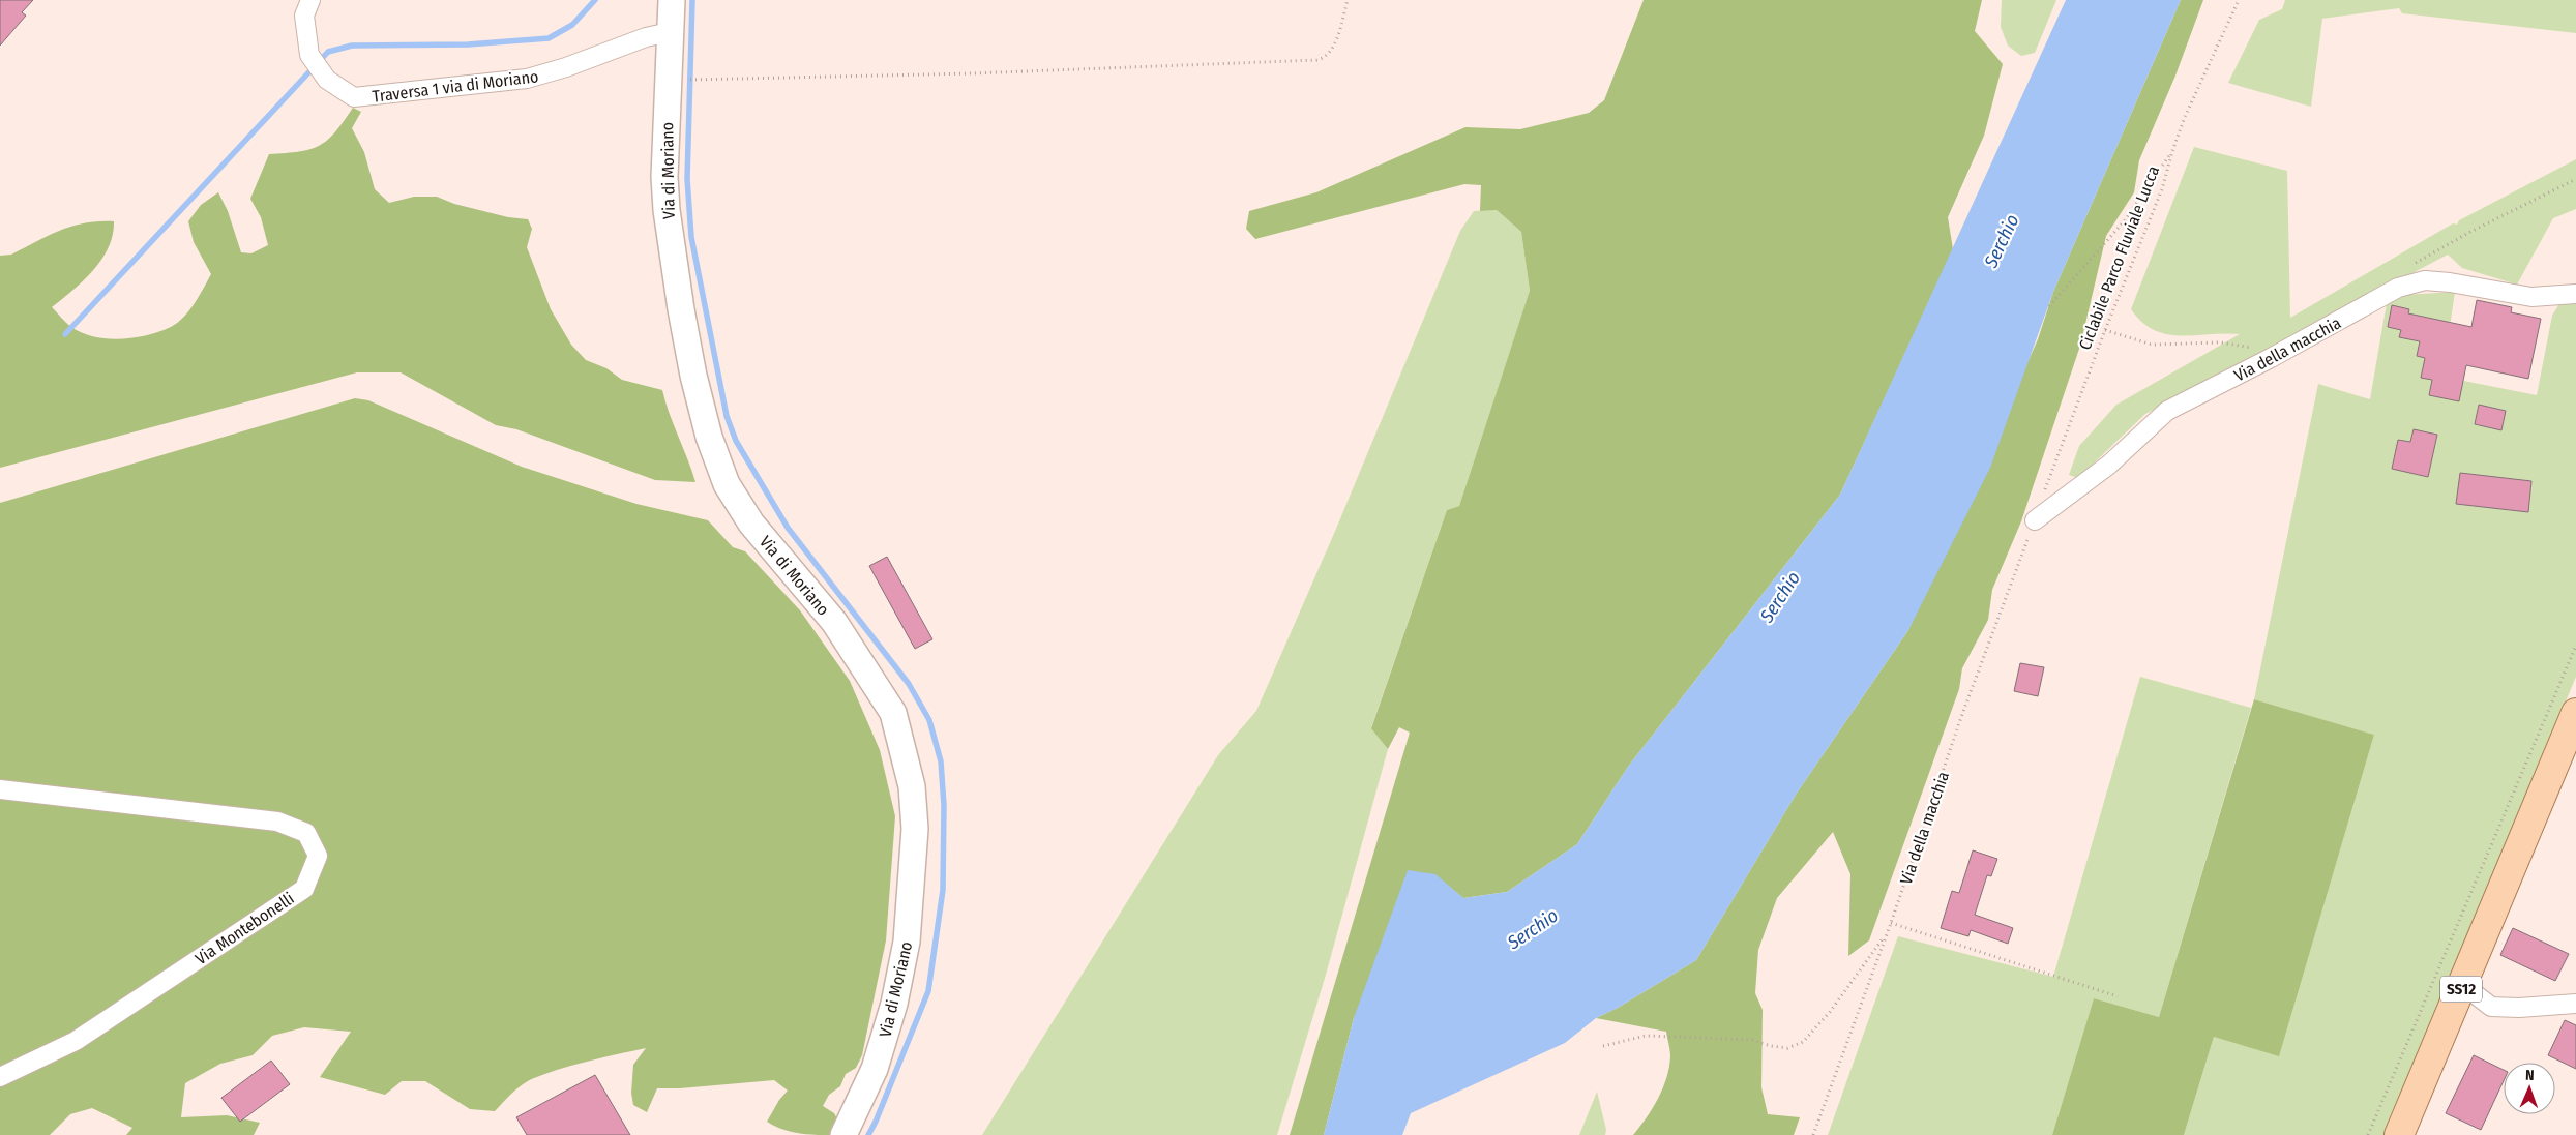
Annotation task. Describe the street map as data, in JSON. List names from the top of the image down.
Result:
{
  "streets": {
    "main road": ["Via di Moriano", "SS12"],
    "street": ["Traversa 1 via di Moriano", "Via della macchia", "Via Montebonelli"],
    "path": ["Ciclabile Parco Fluviale Lucca"]
  },
  "crossings": [
    ["Traversa 1 via di Moriano", "Via di Moriano"],
    ["Ciclabile Parco Fluviale Lucca", "Via della macchia"]
  ],
  "water": ["Serchio"],
  "north": "top"
}
